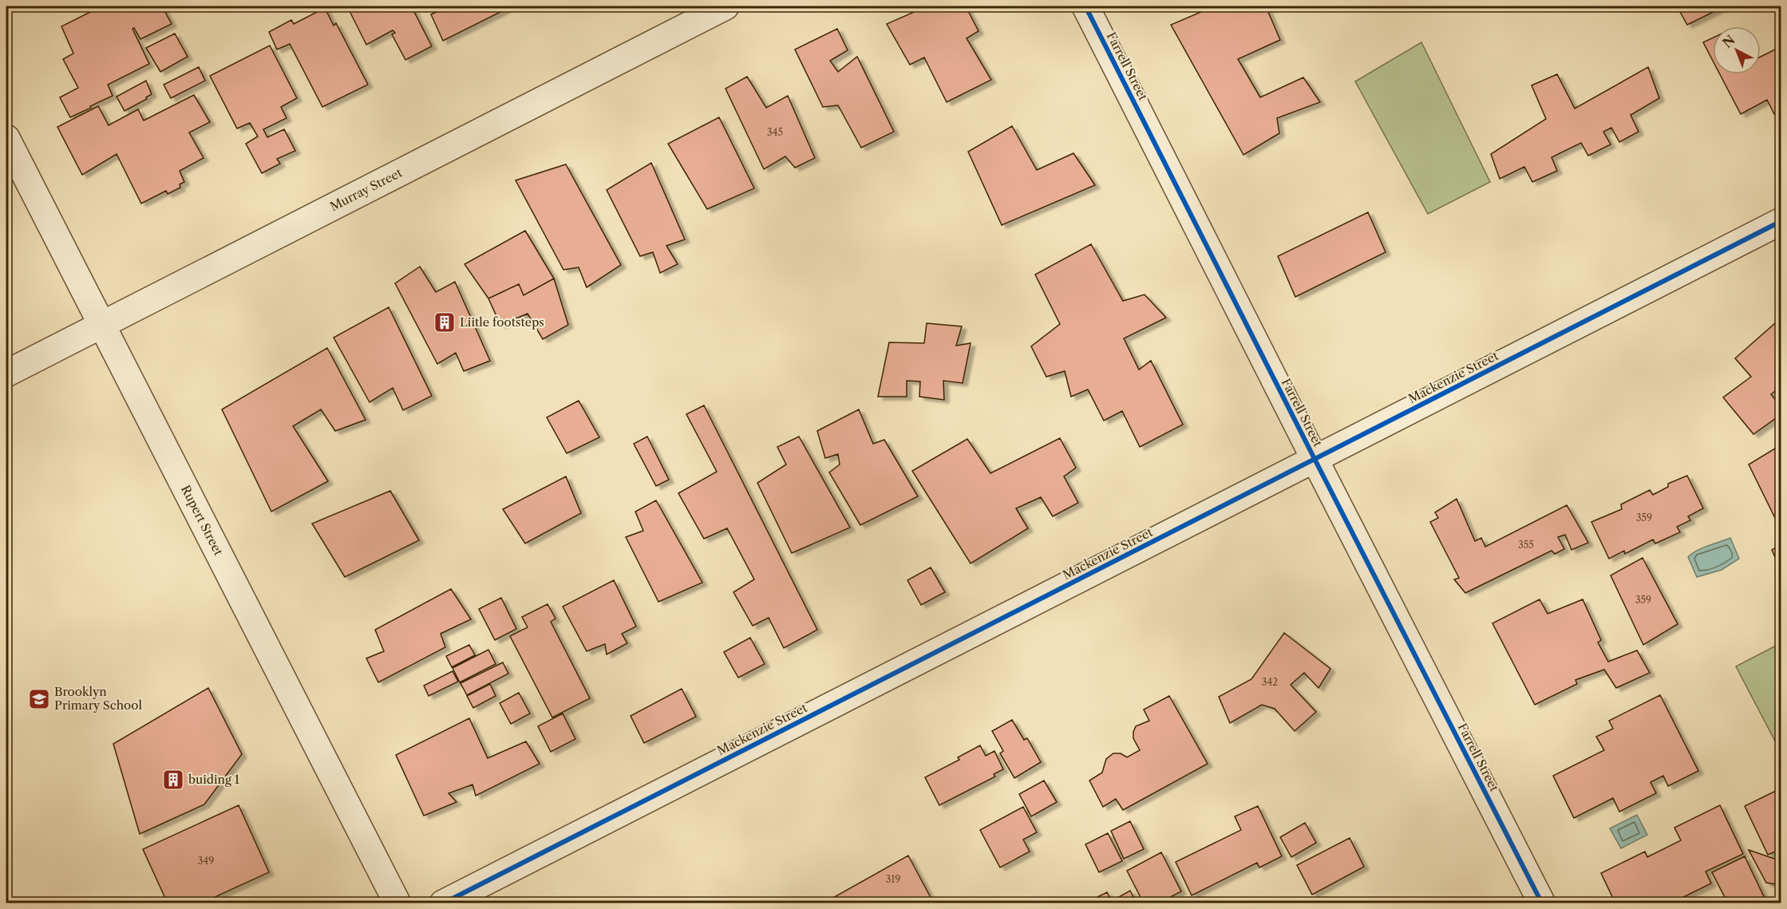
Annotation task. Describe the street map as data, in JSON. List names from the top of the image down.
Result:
{
  "streets": {
    "street": [
      "Farrell Street",
      "Murray Street",
      "Mackenzie Street",
      "Rupert Street"
    ]
  },
  "crossings": [
    ["Farrell Street", "Mackenzie Street"],
    ["Murray Street", "Rupert Street"]
  ],
  "places": {
    "building": ["Liitle footsteps", "buiding 1"],
    "school or university": ["Brooklyn Primary School"]
  },
  "house_numbers": [
    "345",
    "359",
    "355",
    "359",
    "342",
    "349",
    "319"
  ],
  "north": "top left"
}
